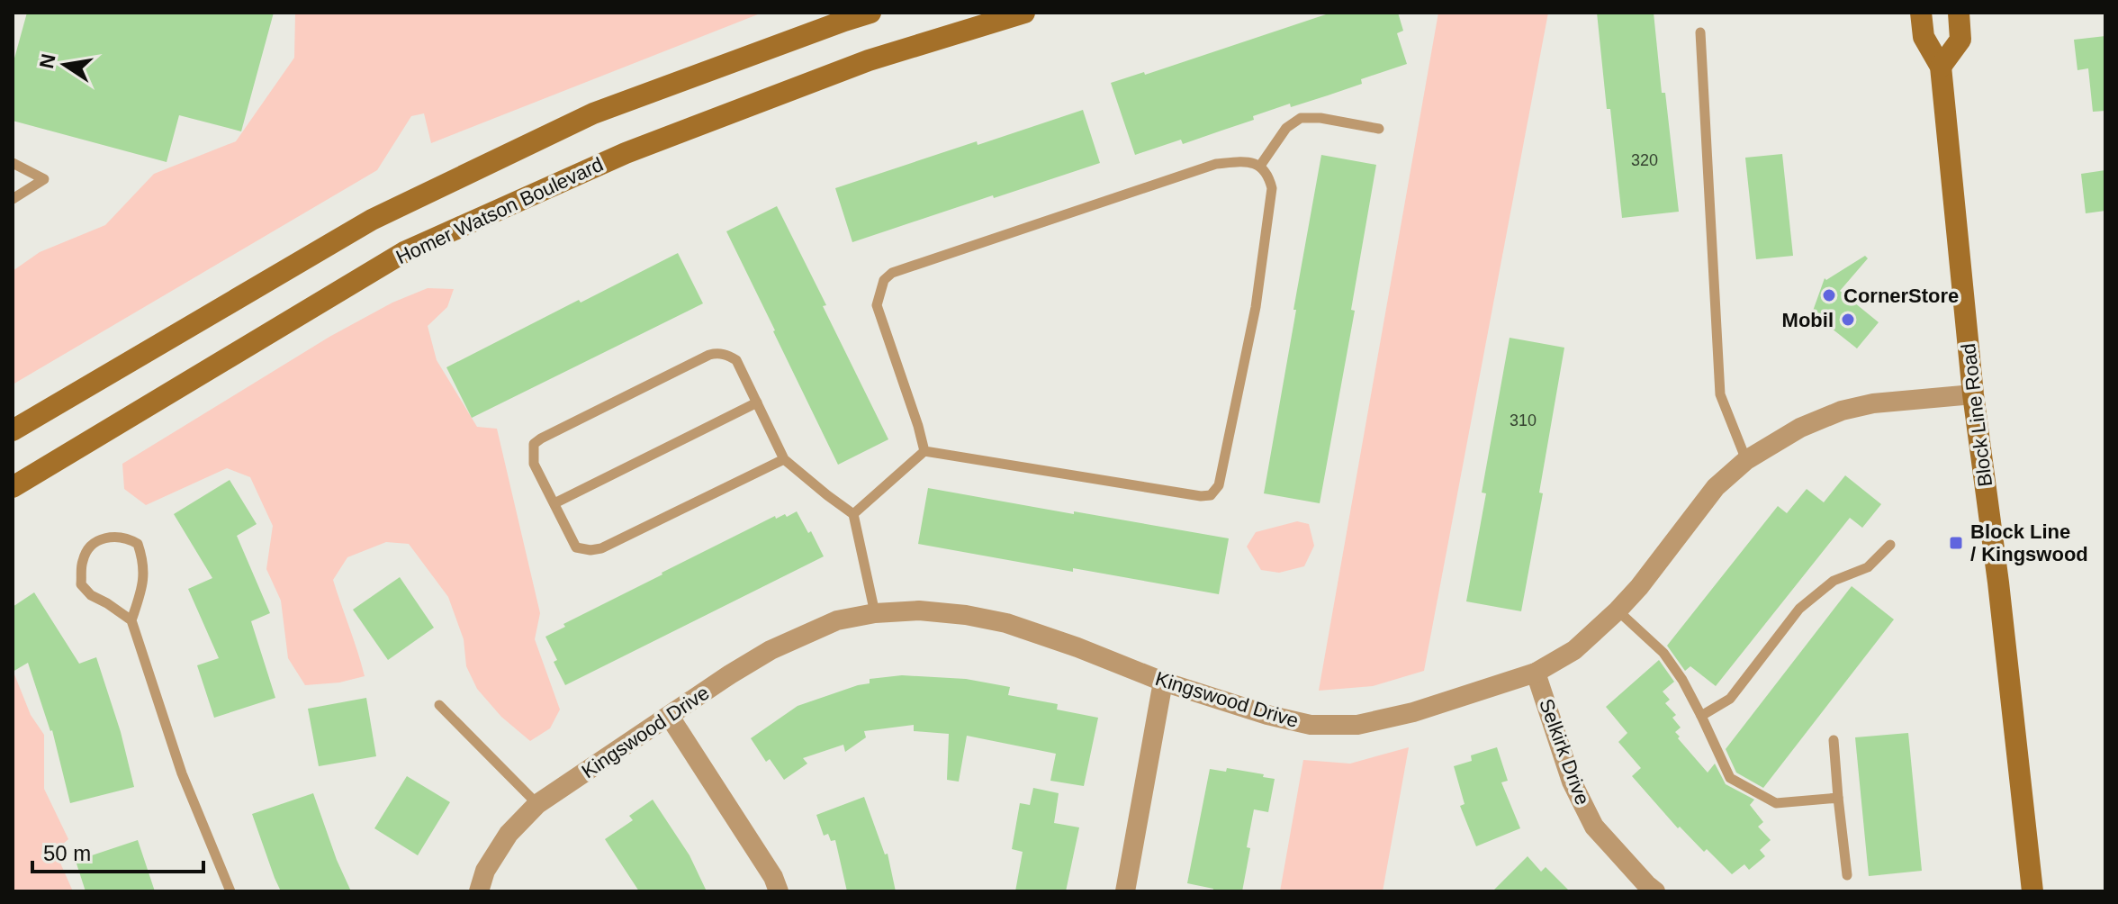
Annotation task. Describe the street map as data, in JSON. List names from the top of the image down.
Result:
{
  "streets": {
    "main road": ["Homer Watson Boulevard", "Block Line Road"],
    "street": ["Kingswood Drive", "Selkirk Drive"]
  },
  "crossings": [
    ["Block Line Road", "Kingswood Drive"],
    ["Kingswood Drive", "Selkirk Drive"]
  ],
  "places": {
    "other": ["CornerStore", "Mobil"],
    "transit": ["Block Line / Kingswood"]
  },
  "house_numbers": ["320", "310"],
  "scale_bar": "50 m",
  "north": "left"
}
